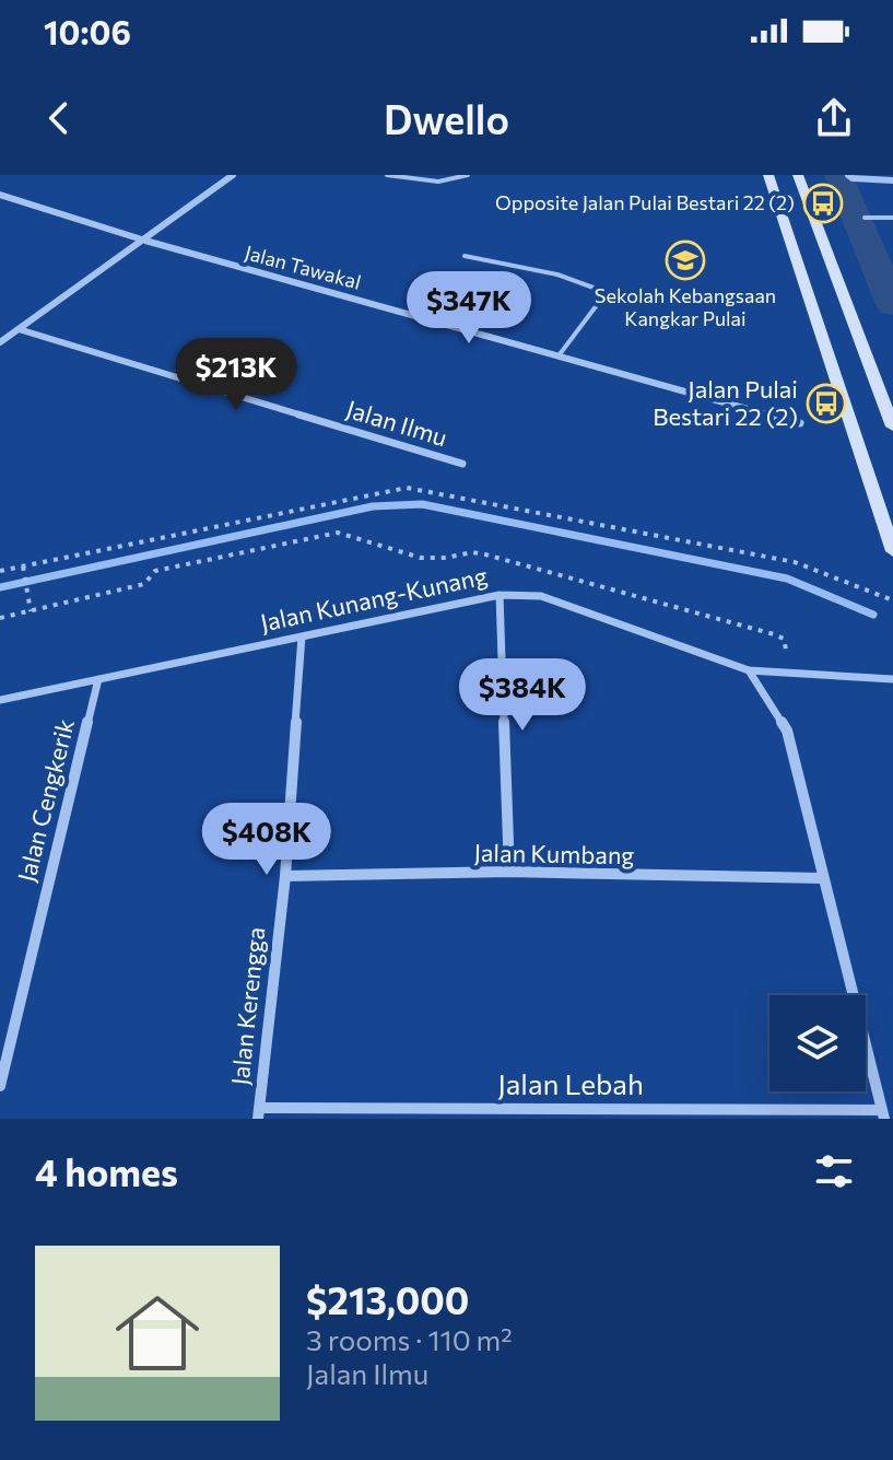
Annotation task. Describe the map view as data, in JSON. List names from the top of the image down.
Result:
{
  "streets": {
    "street": [
      "Jalan Tawakal",
      "Jalan Ilmu",
      "Jalan Kunang-Kunang",
      "Jalan Cengkerik",
      "Jalan Kumbang",
      "Jalan Kerengga",
      "Jalan Lebah"
    ]
  },
  "crossings": [
    ["Jalan Kunang-Kunang", "Jalan Cengkerik"],
    ["Jalan Kunang-Kunang", "Jalan Kerengga"],
    ["Jalan Kumbang", "Jalan Kerengga"],
    ["Jalan Kerengga", "Jalan Lebah"]
  ],
  "places": {
    "bus stop": ["Opposite Jalan Pulai Bestari 22 (2)", "Jalan Pulai Bestari 22 (2)"],
    "school or university": ["Sekolah Kebangsaan Kangkar Pulai"]
  },
  "page": {
    "status": "10:06",
    "header": "Dwello",
    "price": [
      "$347K",
      "$213K",
      "$384K",
      "$408K"
    ],
    "heading": "4 homes",
    "list": [
      {
        "name": "$213,000",
        "note": "3 rooms · 110 m² · Jalan Ilmu"
      }
    ]
  }
}
